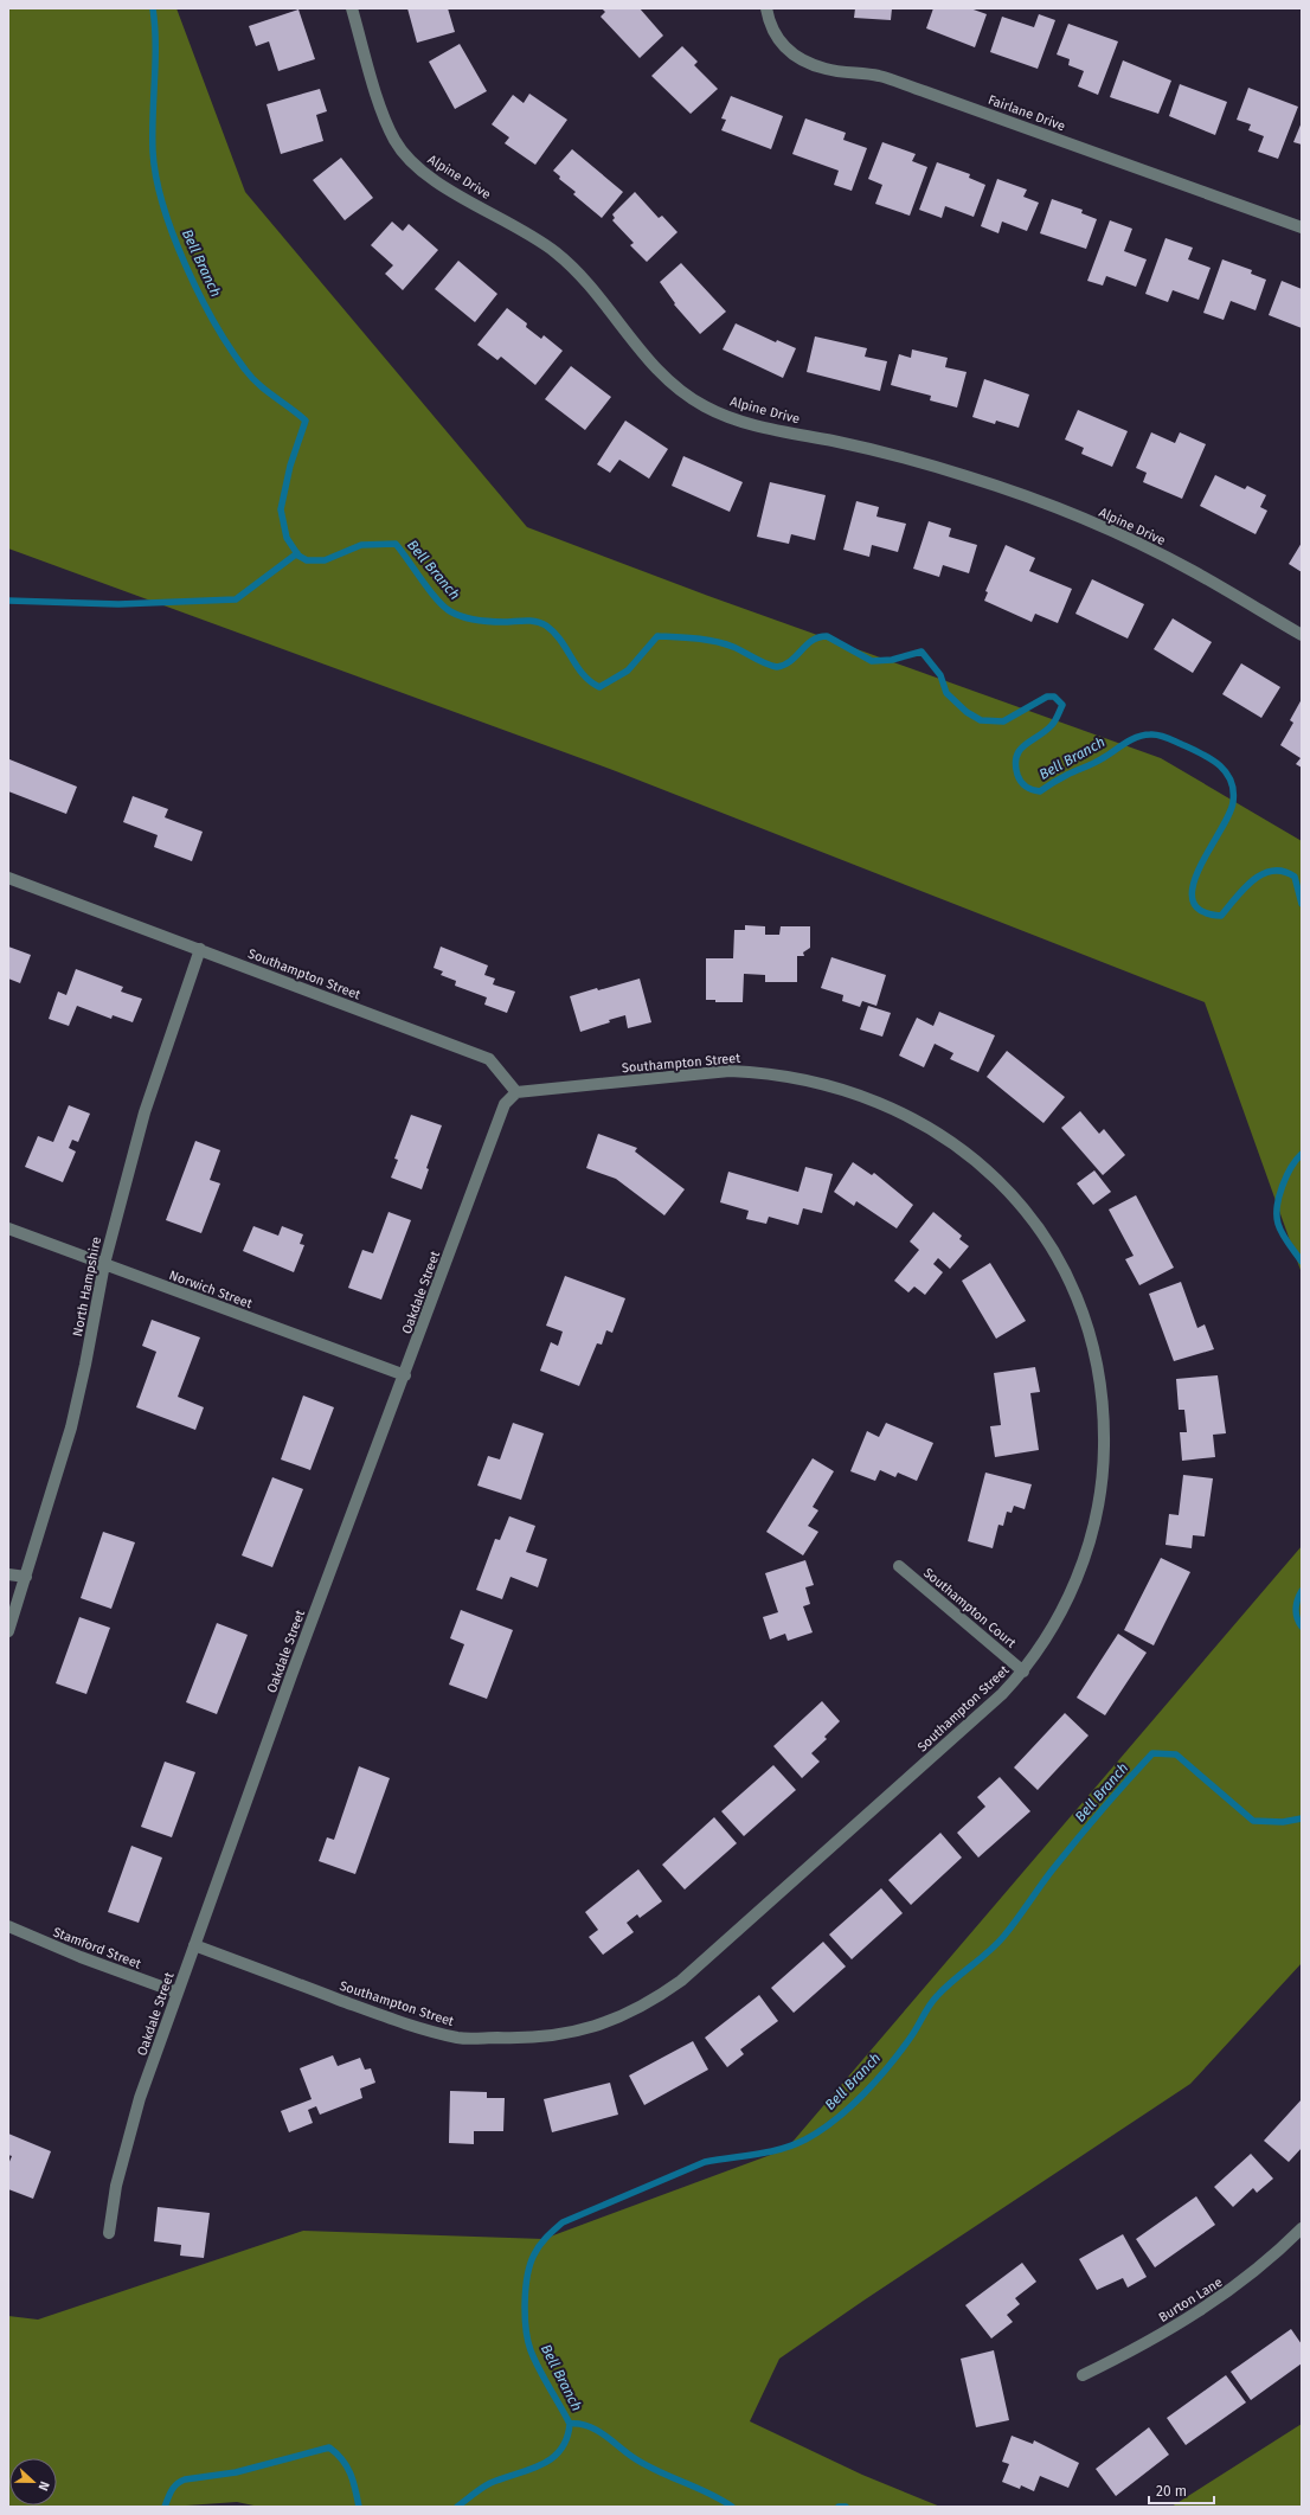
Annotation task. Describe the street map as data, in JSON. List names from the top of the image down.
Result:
{
  "streets": {
    "street": [
      "Fairlane Drive",
      "Alpine Drive",
      "Southampton Street",
      "North Hampshire",
      "Norwich Street",
      "Oakdale Street",
      "Southampton Court",
      "Stamford Street",
      "Burton Lane"
    ]
  },
  "crossings": [
    ["Southampton Street", "North Hampshire"],
    ["Southampton Street", "Oakdale Street"],
    ["Southampton Street", "Southampton Court"],
    ["North Hampshire", "Norwich Street"],
    ["Norwich Street", "Oakdale Street"],
    ["Oakdale Street", "Stamford Street"]
  ],
  "water": ["Bell Branch"],
  "scale_bar": "20 m",
  "north": "right"
}
